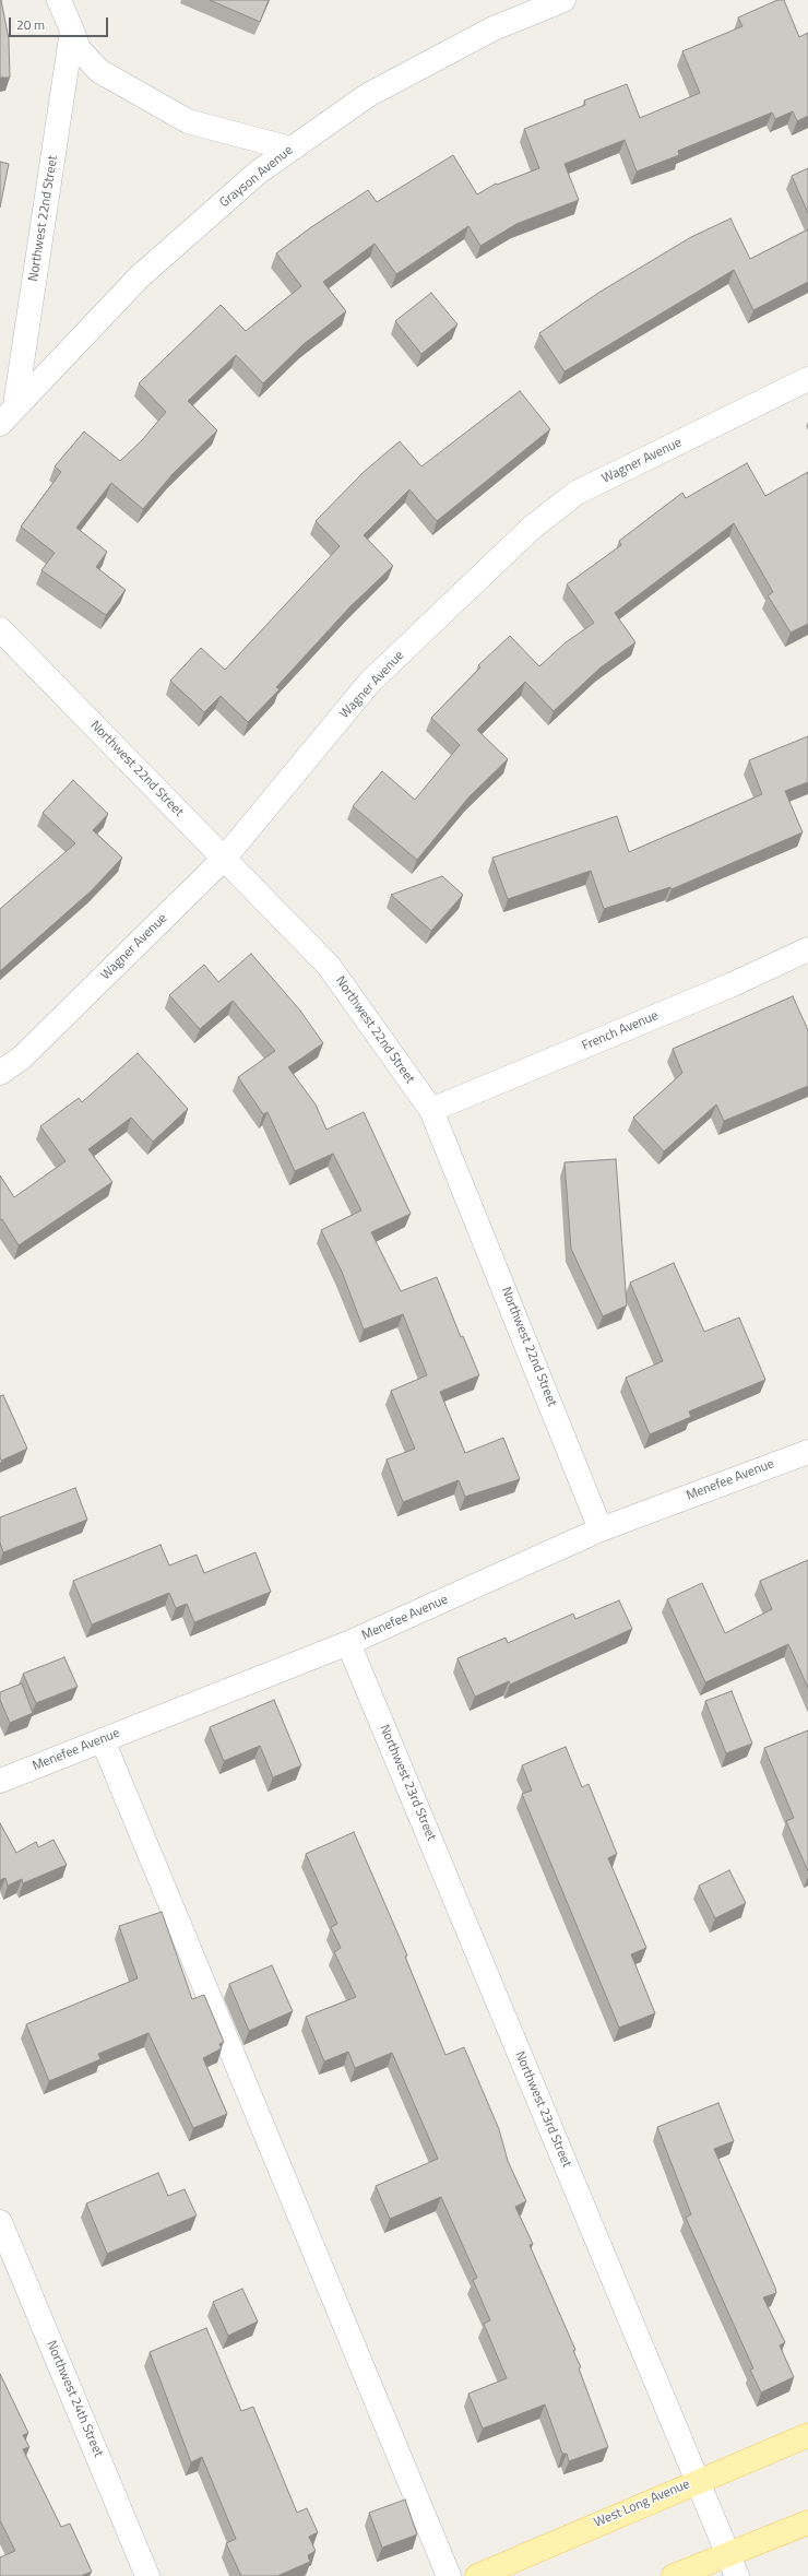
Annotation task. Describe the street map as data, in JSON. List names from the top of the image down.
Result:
{
  "streets": {
    "main road": ["West Long Avenue"],
    "street": [
      "Grayson Avenue",
      "Northwest 22nd Street",
      "Wagner Avenue",
      "French Avenue",
      "Menefee Avenue",
      "Northwest 23rd Street",
      "Northwest 24th Street"
    ]
  },
  "crossings": [
    ["Grayson Avenue", "Northwest 22nd Street"],
    ["Northwest 22nd Street", "Wagner Avenue"],
    ["Northwest 22nd Street", "French Avenue"],
    ["Northwest 22nd Street", "Menefee Avenue"],
    ["Menefee Avenue", "Northwest 23rd Street"],
    ["Northwest 23rd Street", "West Long Avenue"]
  ],
  "scale_bar": "20 m"
}
